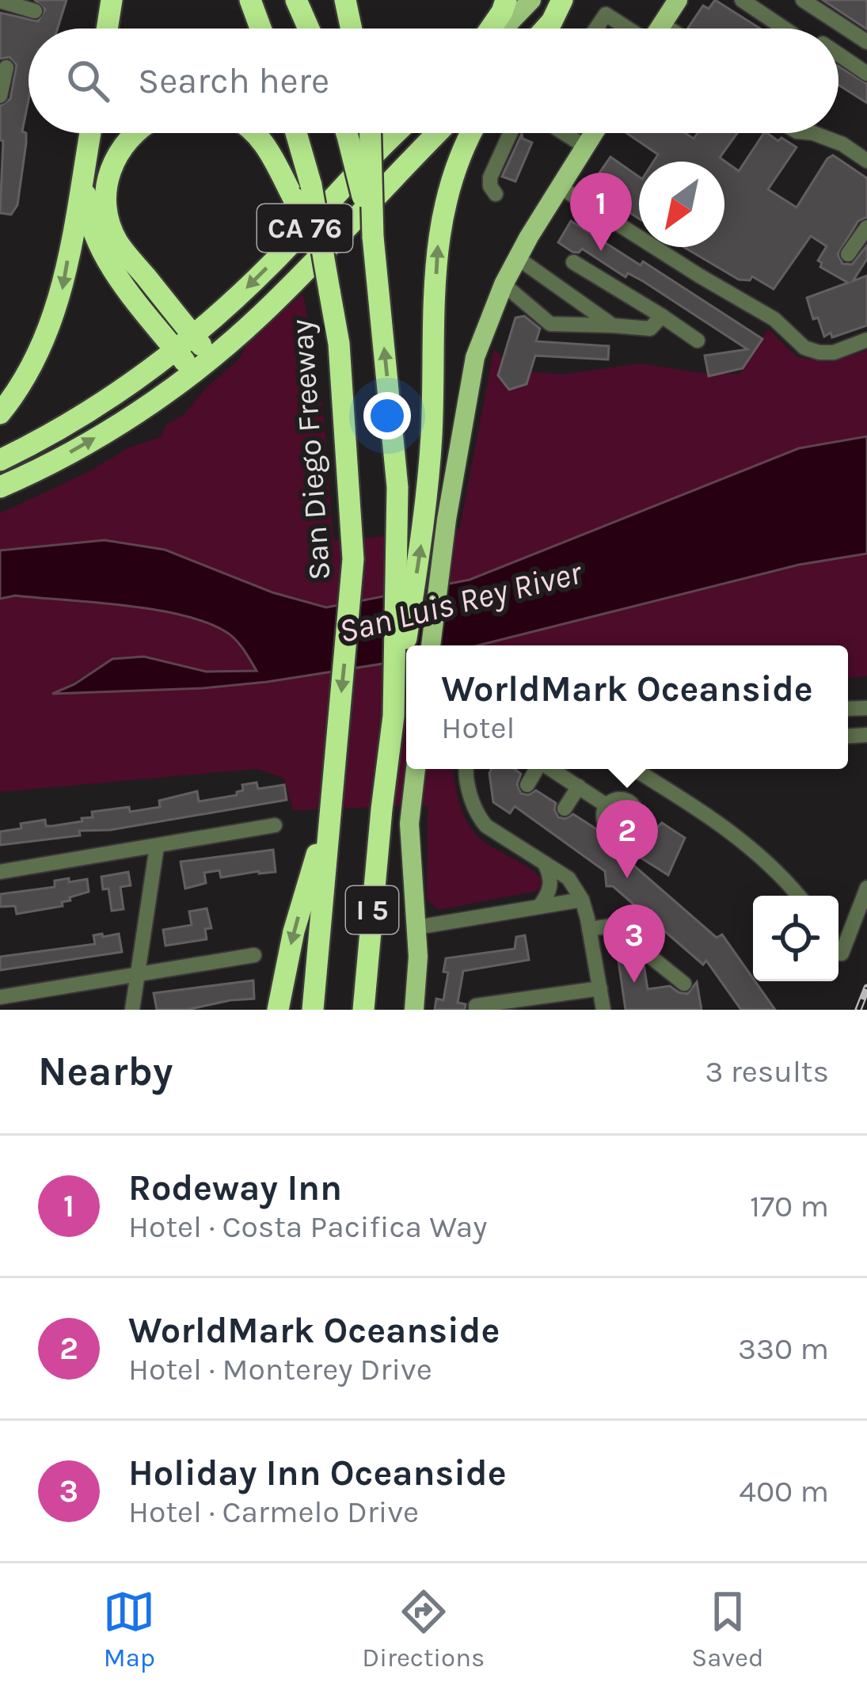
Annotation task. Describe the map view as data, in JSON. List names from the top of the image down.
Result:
{
  "streets": {
    "highway": ["CA 76", "San Diego Freeway", "I 5"]
  },
  "water": ["San Luis Rey River"],
  "north": "bottom left",
  "page": {
    "search": "Search here",
    "pins": ["1", "2", "3"],
    "popup": ["WorldMark Oceanside", "Hotel"],
    "heading": ["Nearby", "3 results"],
    "list": [
      {
        "mark": "1",
        "name": "Rodeway Inn",
        "note": "Hotel · Costa Pacifica Way",
        "value": "170 m"
      },
      {
        "mark": "2",
        "name": "WorldMark Oceanside",
        "note": "Hotel · Monterey Drive",
        "value": "330 m"
      },
      {
        "mark": "3",
        "name": "Holiday Inn Oceanside",
        "note": "Hotel · Carmelo Drive",
        "value": "400 m"
      }
    ],
    "nav": ["Map", "Directions", "Saved"]
  }
}
